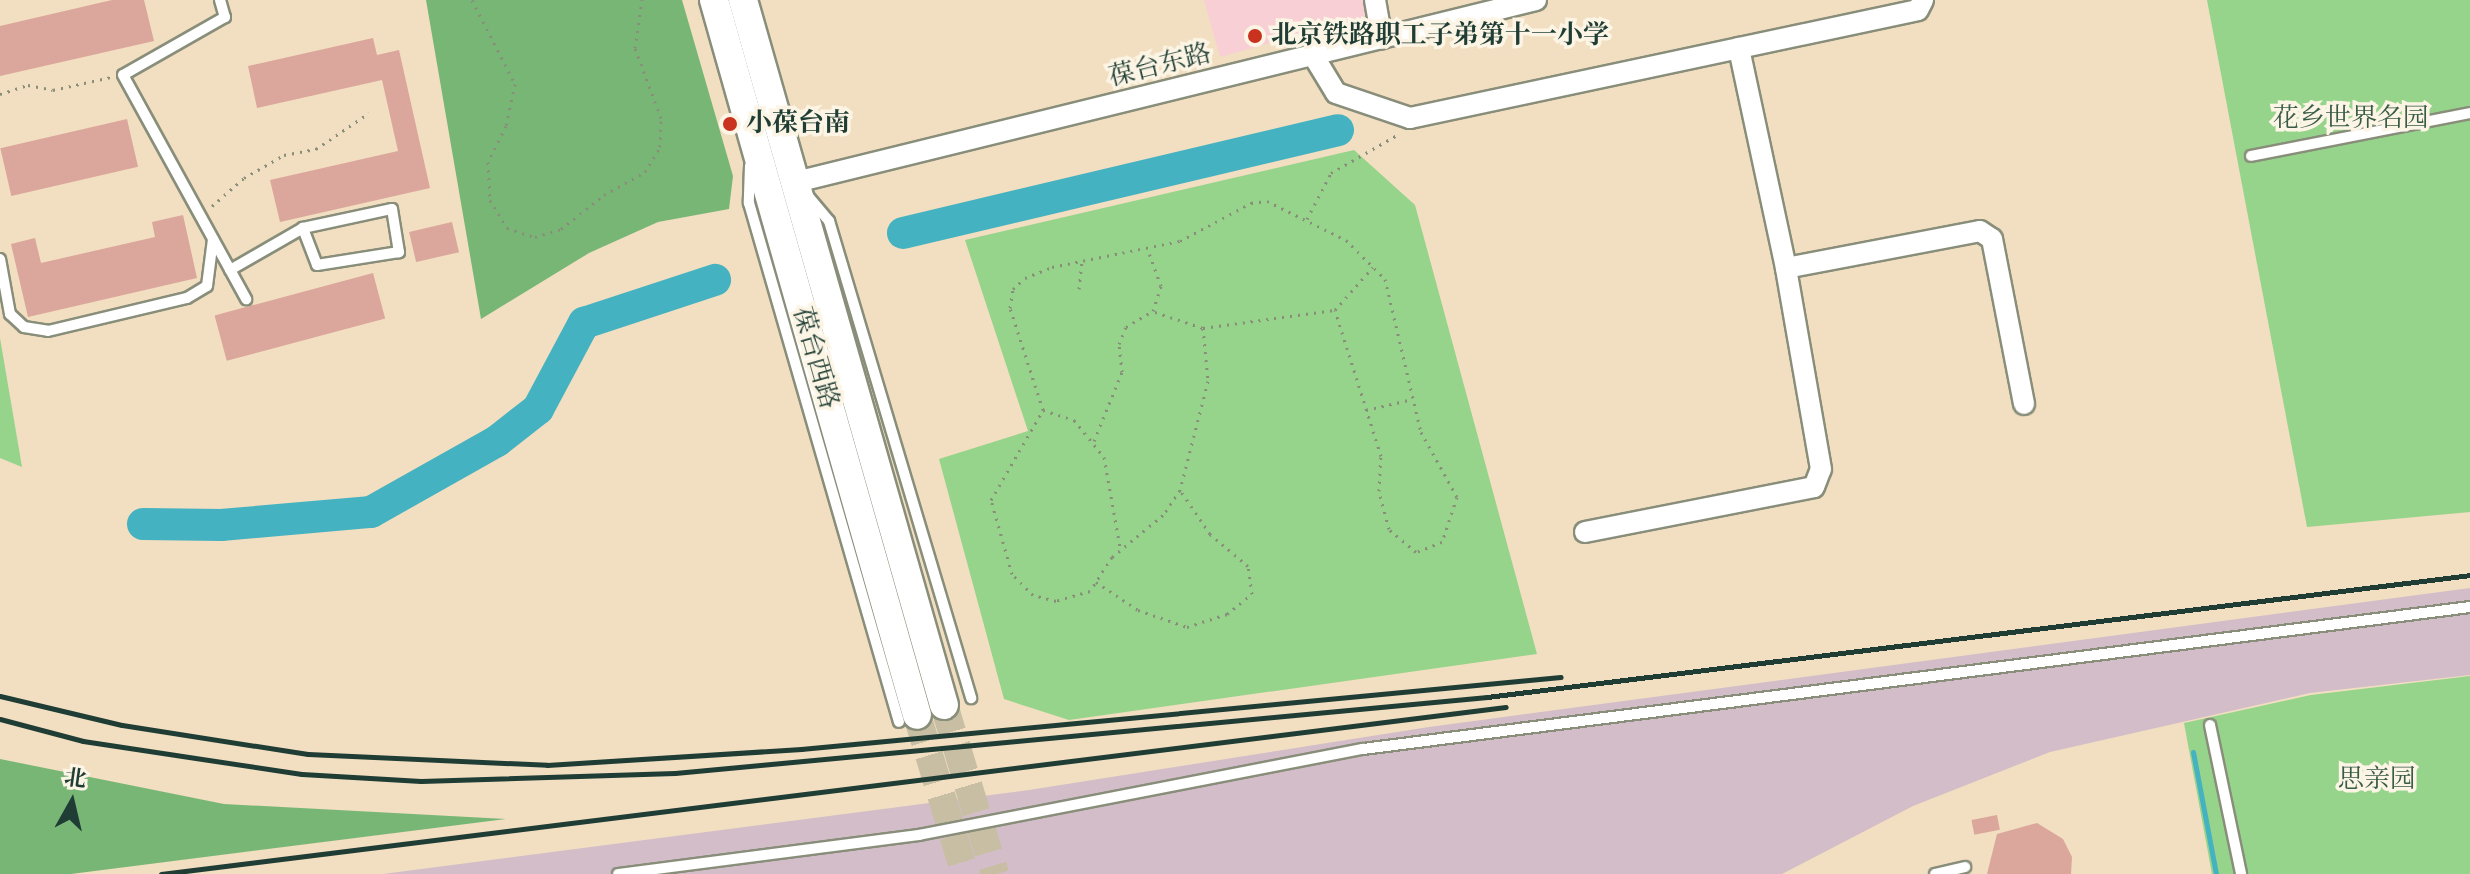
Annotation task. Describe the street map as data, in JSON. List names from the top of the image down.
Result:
{
  "streets": {
    "street": ["葆台东路", "葆台西路"]
  },
  "crossings": [
    ["葆台东路", "葆台西路"]
  ],
  "parks": ["花乡世界名园", "思亲园"],
  "places": ["北京铁路职工子弟第十一小学", "小葆台南"],
  "north": "top"
}
